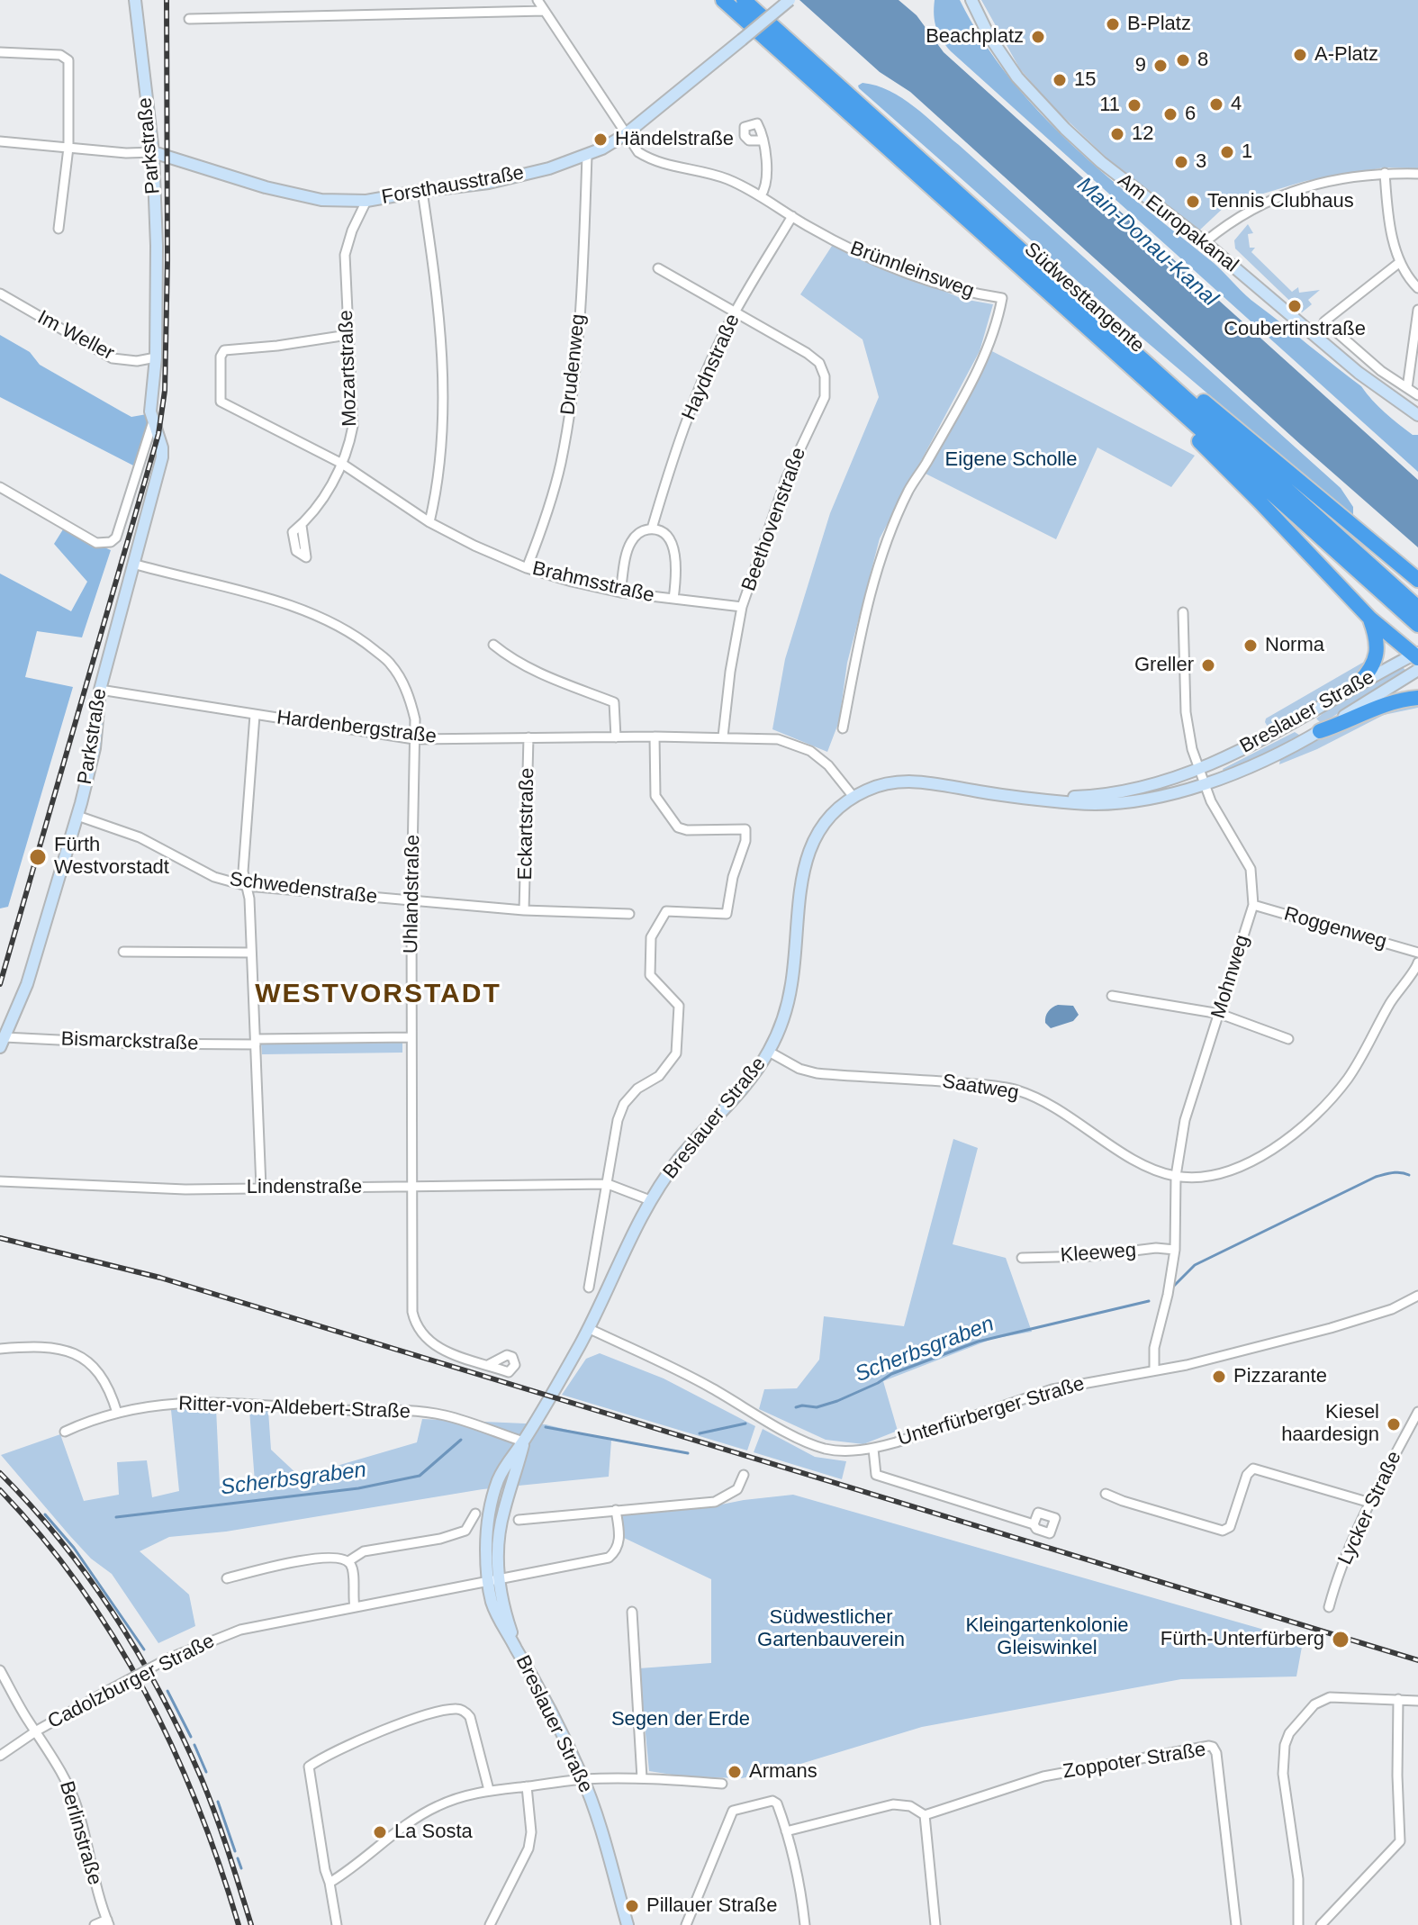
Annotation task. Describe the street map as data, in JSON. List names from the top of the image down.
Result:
{
  "streets": {
    "highway": ["Südwesttangente"],
    "main road": [
      "Parkstraße",
      "Forsthausstraße",
      "Am Europakanal",
      "Breslauer Straße"
    ],
    "street": [
      "Brünnleinsweg",
      "Im Weller",
      "Drudenweg",
      "Haydnstraße",
      "Mozartstraße",
      "Beethovenstraße",
      "Brahmsstraße",
      "Hardenbergstraße",
      "Eckartstraße",
      "Schwedenstraße",
      "Uhlandstraße",
      "Roggenweg",
      "Mohnweg",
      "Bismarckstraße",
      "Saatweg",
      "Lindenstraße",
      "Kleeweg",
      "Ritter-von-Aldebert-Straße",
      "Unterfürberger Straße",
      "Lycker Straße",
      "Cadolzburger Straße",
      "Zoppoter Straße",
      "Berlinstraße"
    ]
  },
  "crossings": [
    ["Parkstraße", "Forsthausstraße"],
    ["Parkstraße", "Im Weller"],
    ["Parkstraße", "Hardenbergstraße"],
    ["Parkstraße", "Schwedenstraße"],
    ["Parkstraße", "Uhlandstraße"],
    ["Parkstraße", "Bismarckstraße"],
    ["Forsthausstraße", "Brünnleinsweg"],
    ["Forsthausstraße", "Drudenweg"],
    ["Forsthausstraße", "Mozartstraße"],
    ["Brünnleinsweg", "Haydnstraße"],
    ["Drudenweg", "Brahmsstraße"],
    ["Haydnstraße", "Beethovenstraße"],
    ["Haydnstraße", "Brahmsstraße"],
    ["Mozartstraße", "Brahmsstraße"],
    ["Beethovenstraße", "Brahmsstraße"],
    ["Beethovenstraße", "Hardenbergstraße"],
    ["Breslauer Straße", "Hardenbergstraße"],
    ["Breslauer Straße", "Mohnweg"],
    ["Breslauer Straße", "Saatweg"],
    ["Breslauer Straße", "Lindenstraße"],
    ["Breslauer Straße", "Ritter-von-Aldebert-Straße"],
    ["Breslauer Straße", "Unterfürberger Straße"],
    ["Breslauer Straße", "Cadolzburger Straße"],
    ["Hardenbergstraße", "Eckartstraße"],
    ["Hardenbergstraße", "Uhlandstraße"],
    ["Eckartstraße", "Schwedenstraße"],
    ["Schwedenstraße", "Uhlandstraße"],
    ["Uhlandstraße", "Bismarckstraße"],
    ["Uhlandstraße", "Lindenstraße"],
    ["Roggenweg", "Mohnweg"],
    ["Mohnweg", "Saatweg"],
    ["Mohnweg", "Kleeweg"],
    ["Mohnweg", "Unterfürberger Straße"],
    ["Cadolzburger Straße", "Berlinstraße"]
  ],
  "districts": ["WESTVORSTADT"],
  "water": ["Main-Donau-Kanal", "Scherbsgraben"],
  "parks": [
    "Eigene Scholle",
    "Südwestlicher Gartenbauverein",
    "Kleingartenkolonie Gleiswinkel",
    "Segen der Erde"
  ],
  "places": [
    "B-Platz",
    "Beachplatz",
    "A-Platz",
    "8",
    "9",
    "15",
    "4",
    "11",
    "6",
    "12",
    "Händelstraße",
    "1",
    "3",
    "Tennis Clubhaus",
    "Coubertinstraße",
    "Norma",
    "Greller",
    "Fürth Westvorstadt",
    "Pizzarante",
    "Kiesel haardesign",
    "Fürth-Unterfürberg",
    "Armans",
    "La Sosta",
    "Pillauer Straße"
  ]
}
